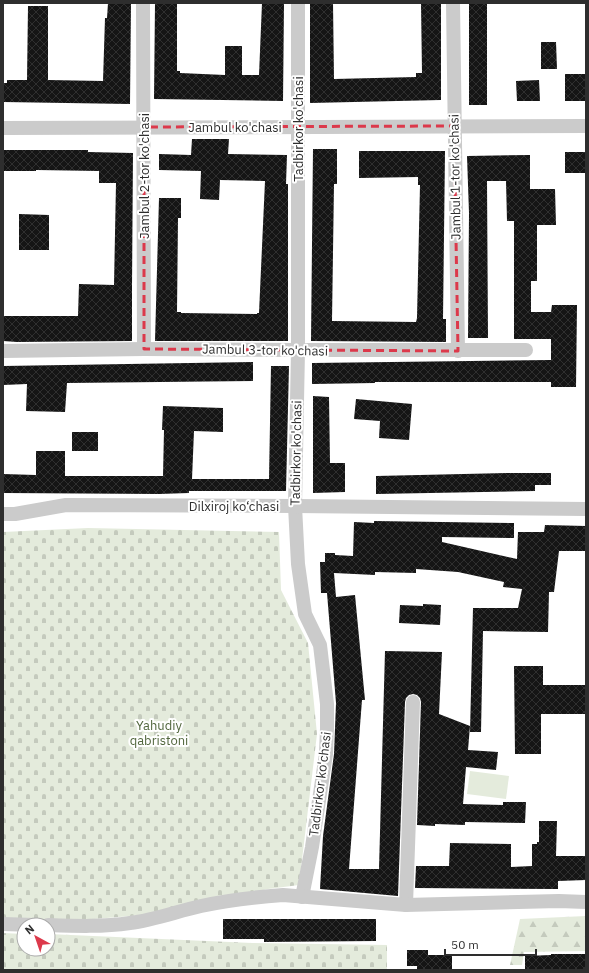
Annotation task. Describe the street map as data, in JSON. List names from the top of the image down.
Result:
{
  "streets": {
    "street": [
      "Jambul ko'chasi",
      "Tadbirkor ko'chasi",
      "Jambul 2-tor ko'chasi",
      "Jambul 1-tor ko'chasi",
      "Jambul 3-tor ko'chasi",
      "Dilxiroj ko‘chasi"
    ]
  },
  "crossings": [
    ["Jambul ko'chasi", "Tadbirkor ko'chasi"],
    ["Jambul ko'chasi", "Jambul 2-tor ko'chasi"],
    ["Jambul ko'chasi", "Jambul 1-tor ko'chasi"],
    ["Tadbirkor ko'chasi", "Jambul 3-tor ko'chasi"],
    ["Tadbirkor ko'chasi", "Dilxiroj ko‘chasi"],
    ["Jambul 2-tor ko'chasi", "Jambul 3-tor ko'chasi"],
    ["Jambul 1-tor ko'chasi", "Jambul 3-tor ko'chasi"]
  ],
  "parks": ["Yahudiy qabristoni"],
  "scale_bar": "50 m",
  "north": "top left"
}
